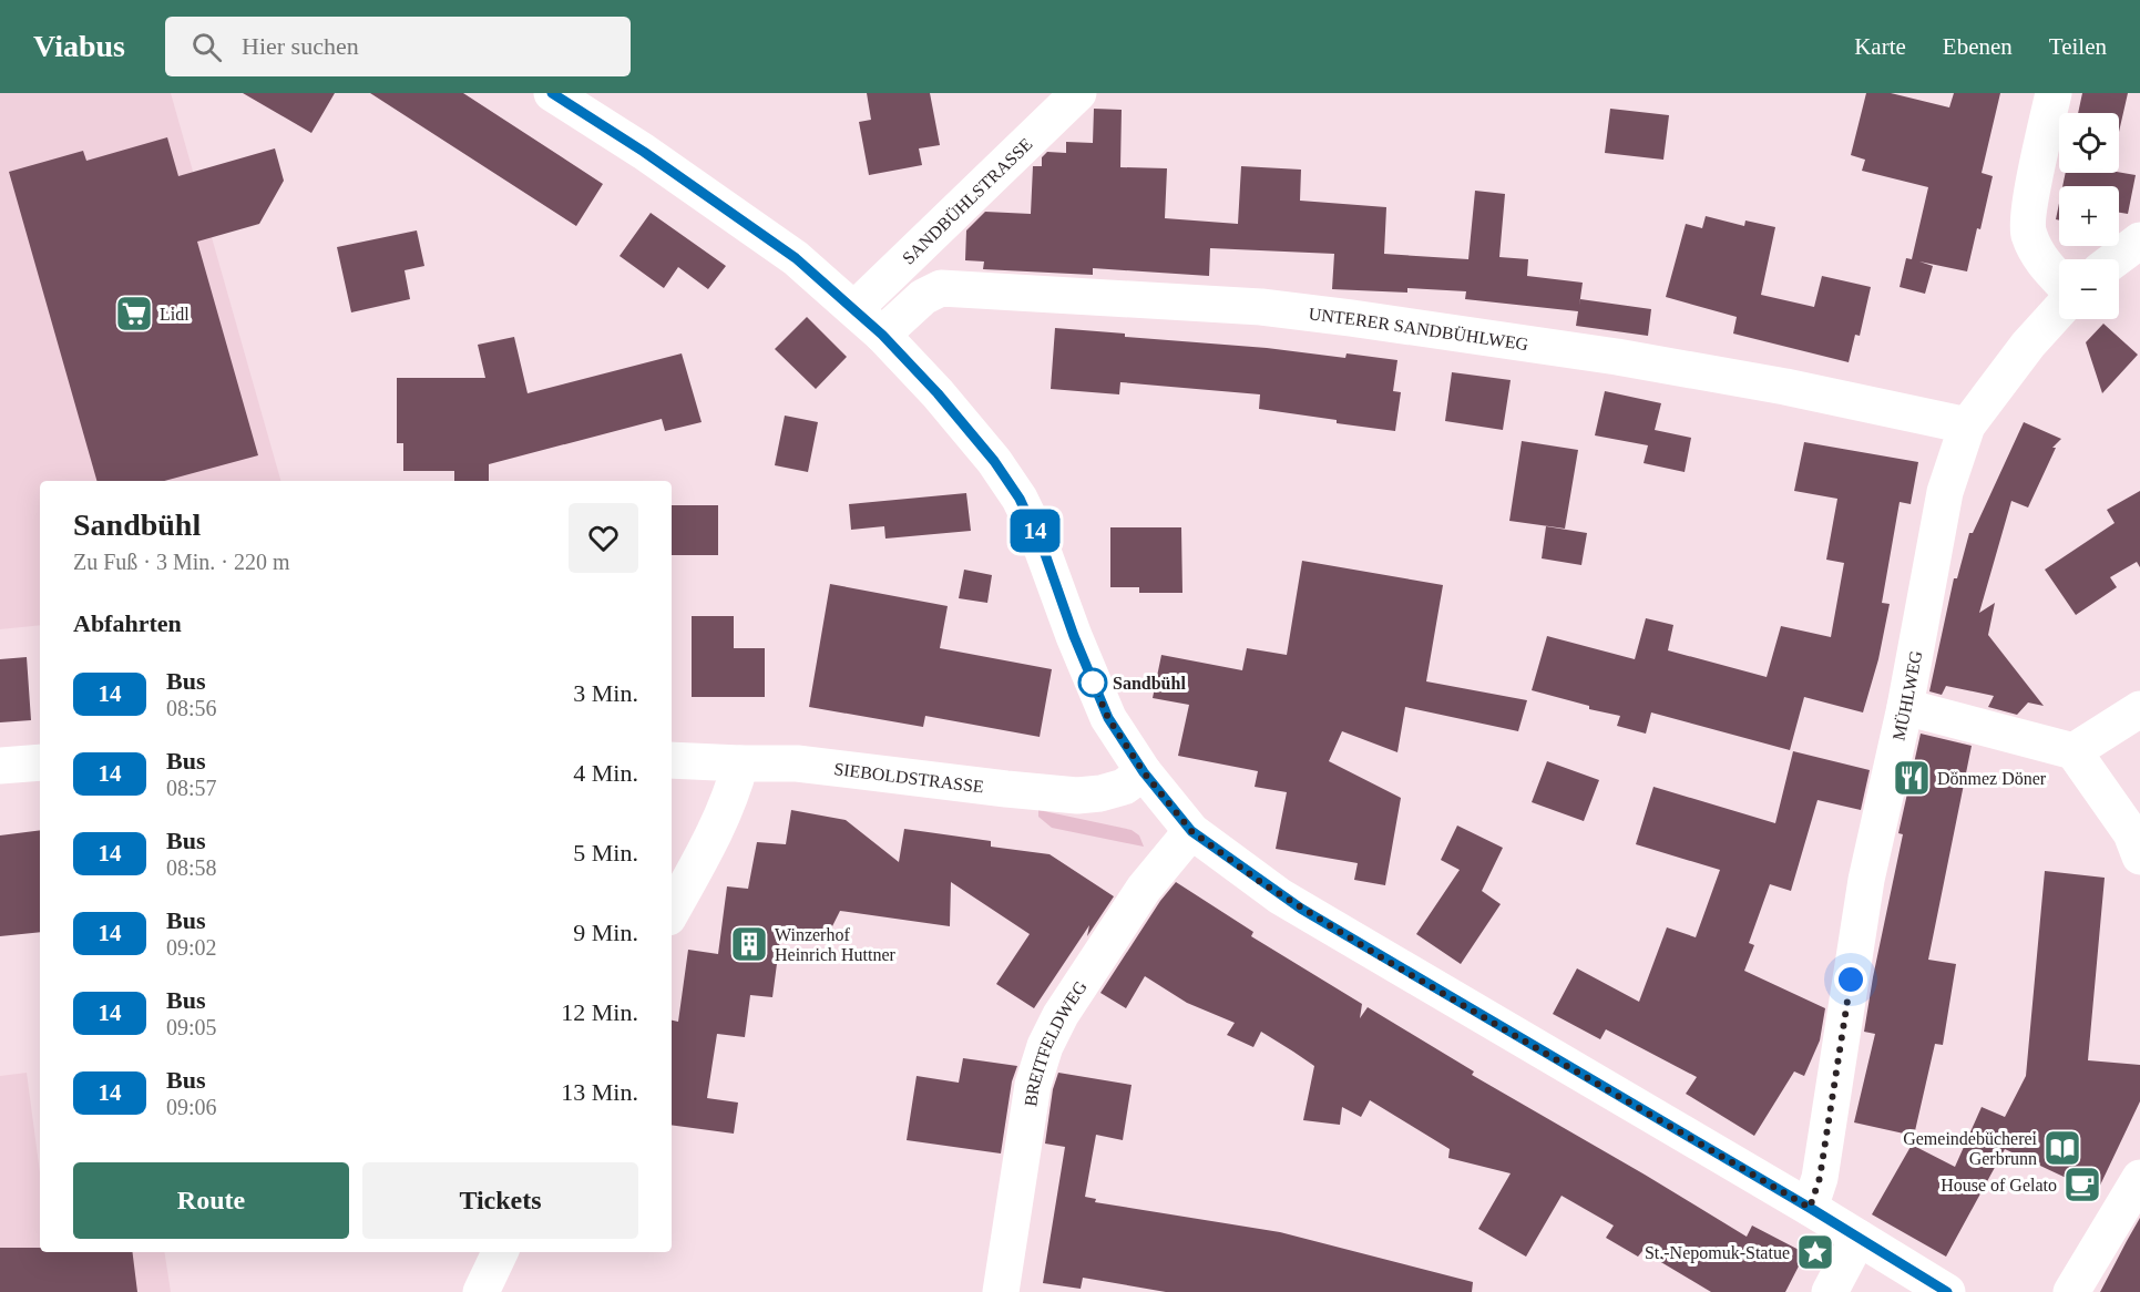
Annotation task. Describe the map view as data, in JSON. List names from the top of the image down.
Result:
{
  "streets": {
    "street": [
      "SANDBÜHLSTRASSE",
      "UNTERER SANDBÜHLWEG",
      "MÜHLWEG",
      "SIEBOLDSTRASSE",
      "BREITFELDWEG"
    ]
  },
  "crossings": [
    ["UNTERER SANDBÜHLWEG", "MÜHLWEG"]
  ],
  "places": {
    "supermarket": ["Lidl"],
    "other": ["Sandbühl"],
    "restaurant": ["Dönmez Döner"],
    "building": ["Winzerhof Heinrich Huttner"],
    "library": ["Gemeindebücherei Gerbrunn"],
    "cafe": ["House of Gelato"],
    "place": ["St.-Nepomuk-Statue"]
  },
  "lines": ["bus line 14"],
  "page": {
    "header": "Viabus",
    "search": "Hier suchen",
    "nav": ["Karte", "Ebenen", "Teilen"],
    "on_map": "14",
    "map_buttons": ["+", "−"],
    "heading": [
      ["Sandbühl", "Zu Fuß · 3 Min. · 220 m"],
      "Abfahrten"
    ],
    "list": [
      {
        "mark": "14",
        "name": "Bus",
        "note": "08:56",
        "value": "3 Min."
      },
      {
        "mark": "14",
        "name": "Bus",
        "note": "08:57",
        "value": "4 Min."
      },
      {
        "mark": "14",
        "name": "Bus",
        "note": "08:58",
        "value": "5 Min."
      },
      {
        "mark": "14",
        "name": "Bus",
        "note": "09:02",
        "value": "9 Min."
      },
      {
        "mark": "14",
        "name": "Bus",
        "note": "09:05",
        "value": "12 Min."
      },
      {
        "mark": "14",
        "name": "Bus",
        "note": "09:06",
        "value": "13 Min."
      }
    ],
    "buttons": ["Route", "Tickets"]
  }
}
